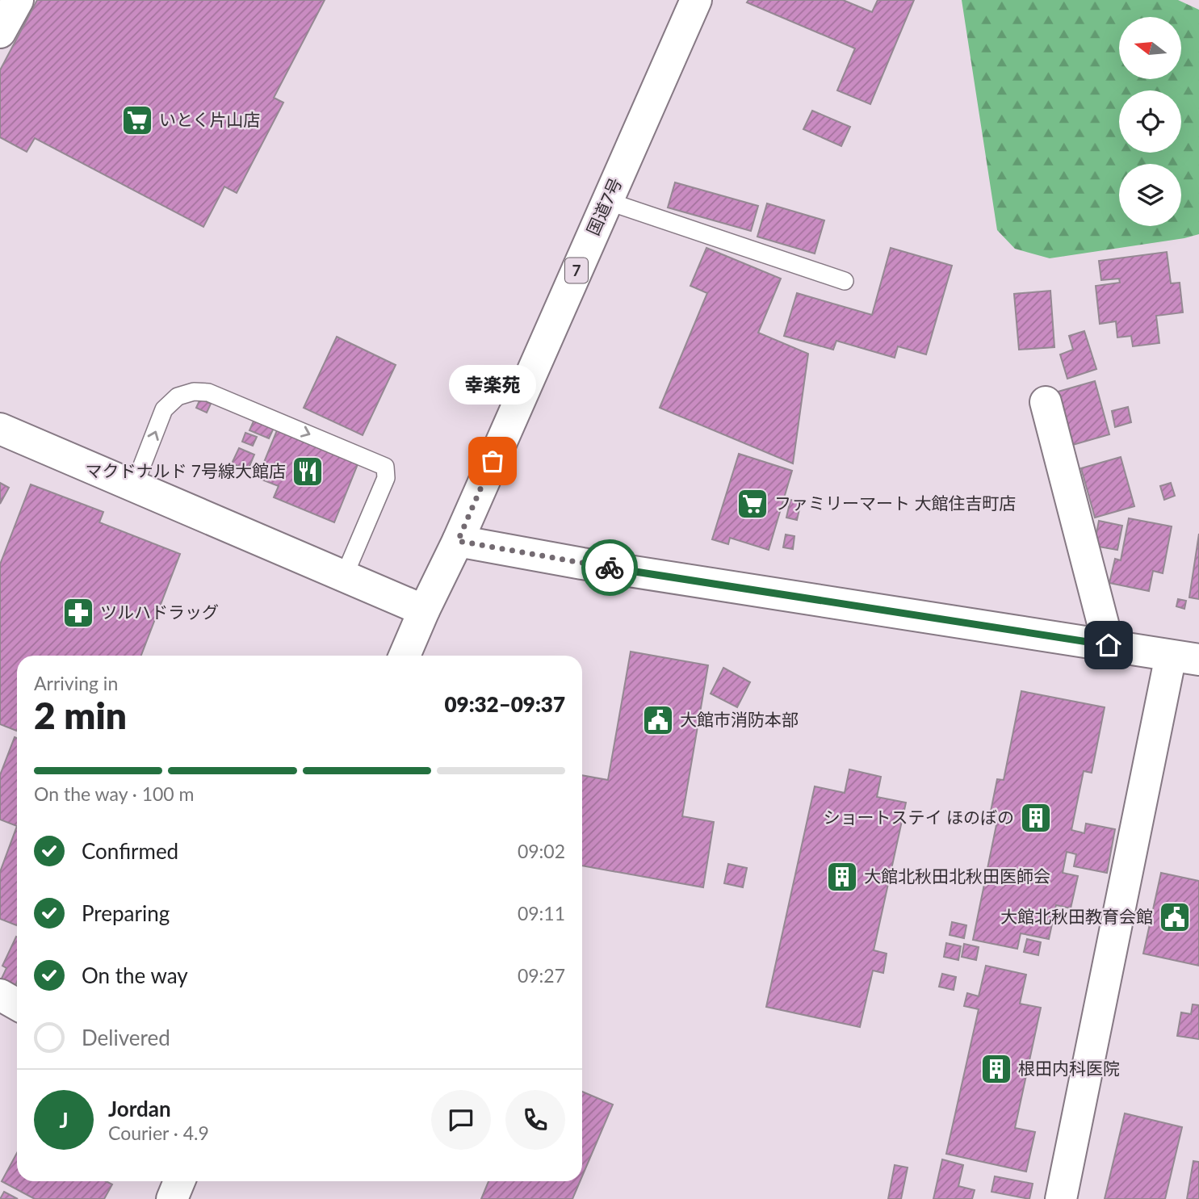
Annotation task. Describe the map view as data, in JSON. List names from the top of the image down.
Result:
{
  "streets": {
    "main road": ["国道7号", "7"]
  },
  "places": {
    "supermarket": ["いとく片山店", "ファミリーマート 大館住吉町店"],
    "other": ["幸楽苑"],
    "restaurant": ["マクドナルド 7号線大館店"],
    "pharmacy": ["ツルハドラッグ"],
    "public building": ["大館市消防本部", "大館北秋田教育会館"],
    "building": ["ショートステイ ほのぼの", "大館北秋田北秋田医師会", "根田内科医院"]
  },
  "north": "left",
  "page": {
    "bubble": "幸楽苑",
    "heading": ["2 min", "Arriving in", "09:32–09:37"],
    "panel": ["Jordan", "Courier · 4.9"],
    "bar": "On the way · 100 m",
    "list": [
      ["Confirmed", "09:02"],
      ["Preparing", "09:11"],
      ["On the way", "09:27"],
      "Delivered"
    ],
    "round": "J"
  }
}
